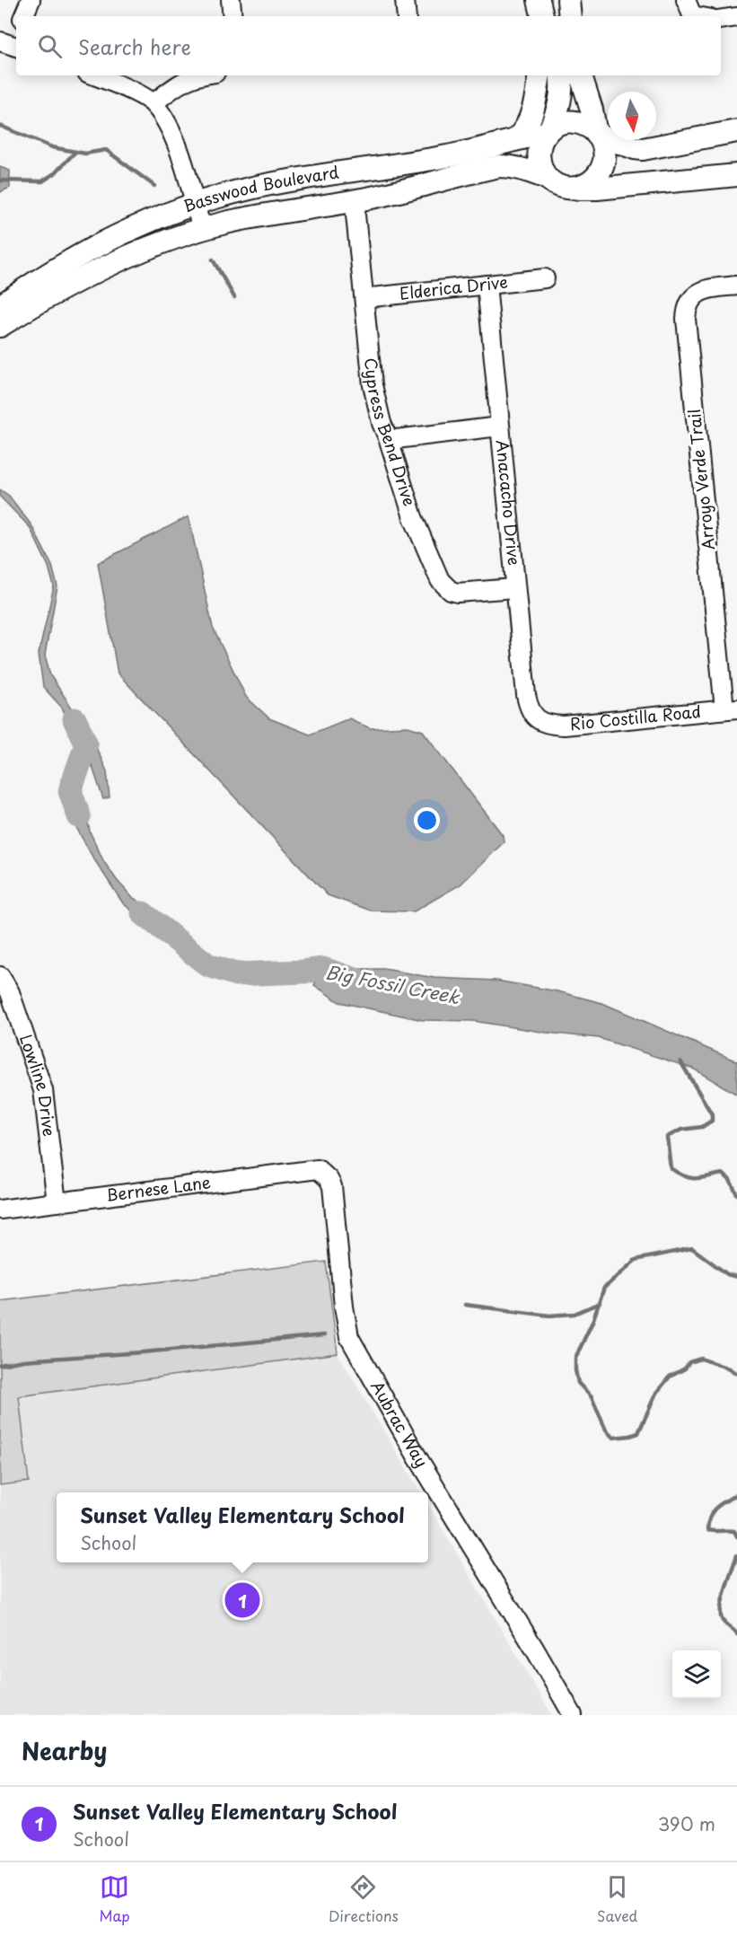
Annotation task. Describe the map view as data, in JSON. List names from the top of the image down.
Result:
{
  "streets": {
    "main road": ["Basswood Boulevard"],
    "street": [
      "Elderica Drive",
      "Cypress Bend Drive",
      "Arroyo Verde Trail",
      "Anacacho Drive",
      "Rio Costilla Road",
      "Lowline Drive",
      "Bernese Lane",
      "Aubrac Way"
    ]
  },
  "crossings": [
    ["Basswood Boulevard", "Cypress Bend Drive"],
    ["Elderica Drive", "Cypress Bend Drive"],
    ["Elderica Drive", "Anacacho Drive"],
    ["Cypress Bend Drive", "Anacacho Drive"],
    ["Arroyo Verde Trail", "Rio Costilla Road"],
    ["Anacacho Drive", "Rio Costilla Road"],
    ["Lowline Drive", "Bernese Lane"],
    ["Bernese Lane", "Aubrac Way"]
  ],
  "water": ["Big Fossil Creek"],
  "north": "bottom",
  "page": {
    "search": "Search here",
    "popup": ["Sunset Valley Elementary School", "School"],
    "pins": "1",
    "heading": "Nearby",
    "list": [
      {
        "mark": "1",
        "name": "Sunset Valley Elementary School",
        "note": "School",
        "value": "390 m"
      }
    ],
    "nav": ["Map", "Directions", "Saved"]
  }
}
